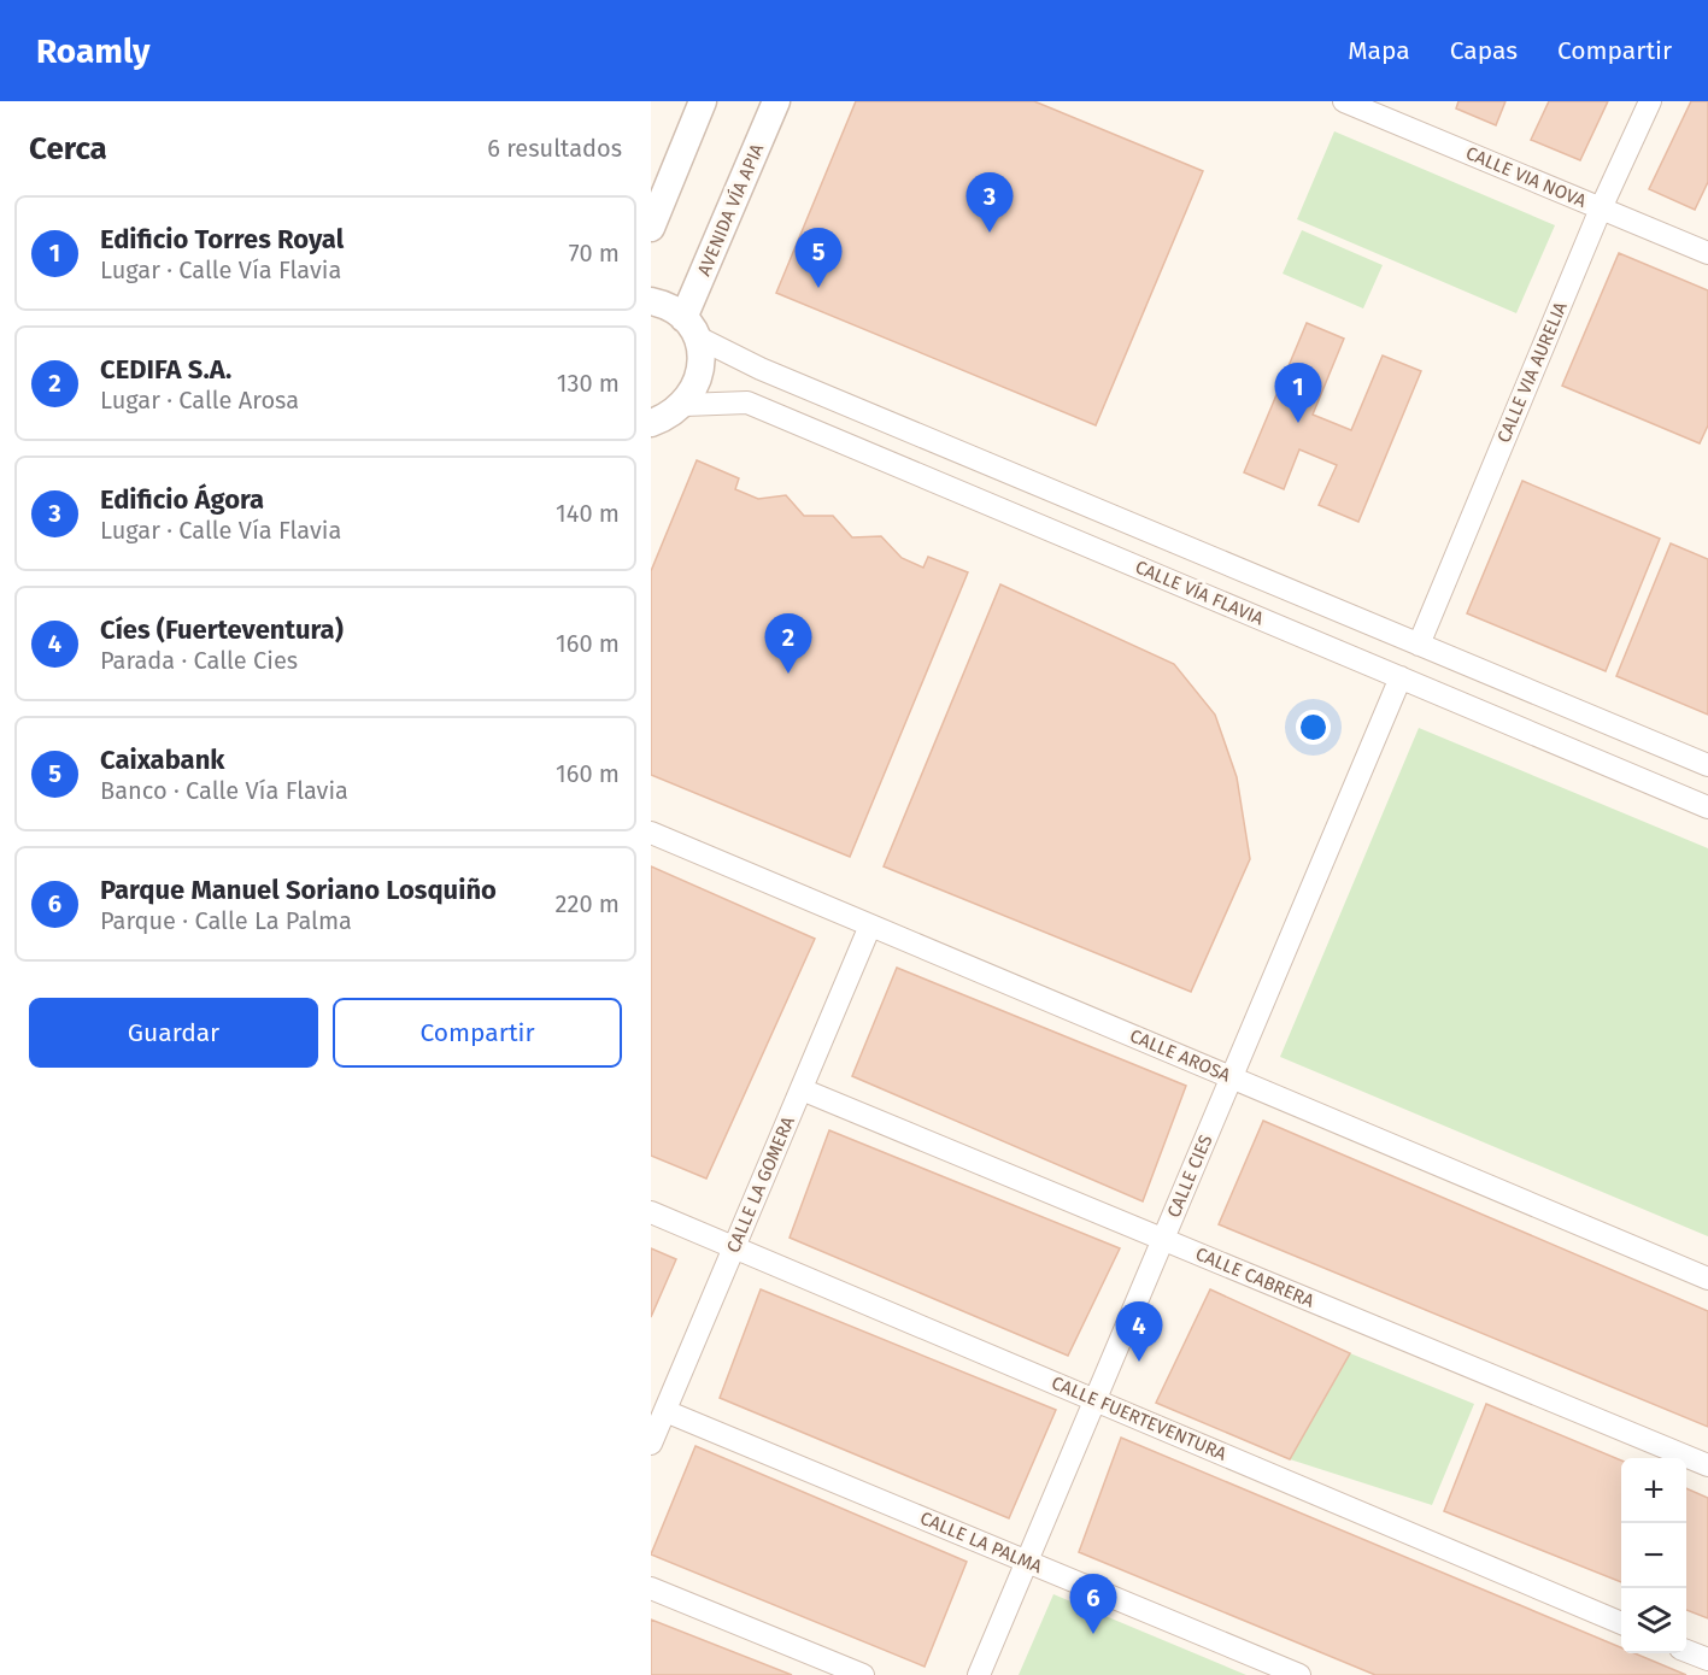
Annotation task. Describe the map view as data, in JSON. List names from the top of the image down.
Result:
{
  "streets": {
    "street": [
      "CALLE VIA NOVA",
      "AVENIDA VÍA APIA",
      "CALLE VIA AURELIA",
      "CALLE VÍA FLAVIA",
      "CALLE AROSA",
      "CALLE CIES",
      "CALLE LA GOMERA",
      "CALLE CABRERA",
      "CALLE FUERTEVENTURA",
      "CALLE LA PALMA"
    ]
  },
  "crossings": [
    ["CALLE VIA NOVA", "CALLE VIA AURELIA"],
    ["AVENIDA VÍA APIA", "CALLE VÍA FLAVIA"],
    ["CALLE VIA AURELIA", "CALLE VÍA FLAVIA"],
    ["CALLE VÍA FLAVIA", "CALLE CIES"],
    ["CALLE AROSA", "CALLE CIES"],
    ["CALLE AROSA", "CALLE LA GOMERA"],
    ["CALLE CIES", "CALLE CABRERA"],
    ["CALLE CIES", "CALLE FUERTEVENTURA"],
    ["CALLE CIES", "CALLE LA PALMA"],
    ["CALLE LA GOMERA", "CALLE CABRERA"],
    ["CALLE LA GOMERA", "CALLE FUERTEVENTURA"],
    ["CALLE LA GOMERA", "CALLE LA PALMA"]
  ],
  "page": {
    "header": "Roamly",
    "nav": ["Mapa", "Capas", "Compartir"],
    "heading": ["Cerca", "6 resultados"],
    "pins": [
      "3",
      "5",
      "1",
      "2",
      "4",
      "6"
    ],
    "list": [
      {
        "mark": "1",
        "name": "Edificio Torres Royal",
        "note": "Lugar · Calle Vía Flavia",
        "value": "70 m"
      },
      {
        "mark": "2",
        "name": "CEDIFA S.A.",
        "note": "Lugar · Calle Arosa",
        "value": "130 m"
      },
      {
        "mark": "3",
        "name": "Edificio Ágora",
        "note": "Lugar · Calle Vía Flavia",
        "value": "140 m"
      },
      {
        "mark": "4",
        "name": "Cíes (Fuerteventura)",
        "note": "Parada · Calle Cies",
        "value": "160 m"
      },
      {
        "mark": "5",
        "name": "Caixabank",
        "note": "Banco · Calle Vía Flavia",
        "value": "160 m"
      },
      {
        "mark": "6",
        "name": "Parque Manuel Soriano Losquiño",
        "note": "Parque · Calle La Palma",
        "value": "220 m"
      }
    ],
    "buttons": ["Guardar", "Compartir"],
    "map_buttons": ["+", "−"]
  }
}
